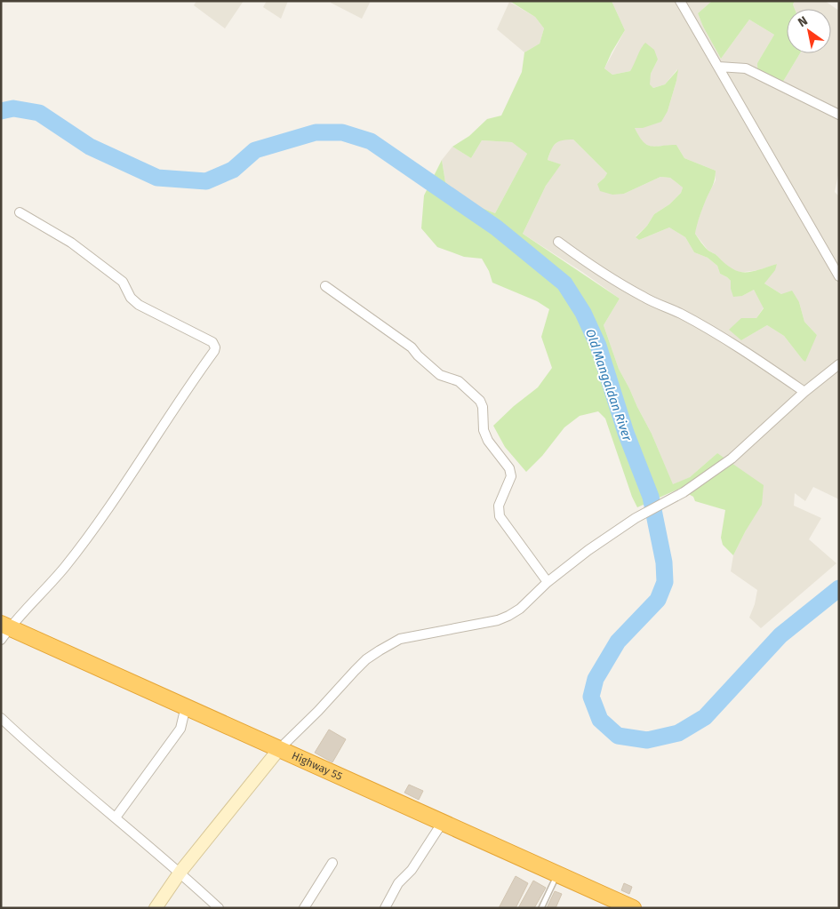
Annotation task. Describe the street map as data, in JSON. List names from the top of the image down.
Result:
{
  "streets": {
    "highway": ["Highway 55"]
  },
  "water": ["Old Mangaldan River"],
  "north": "top left"
}
